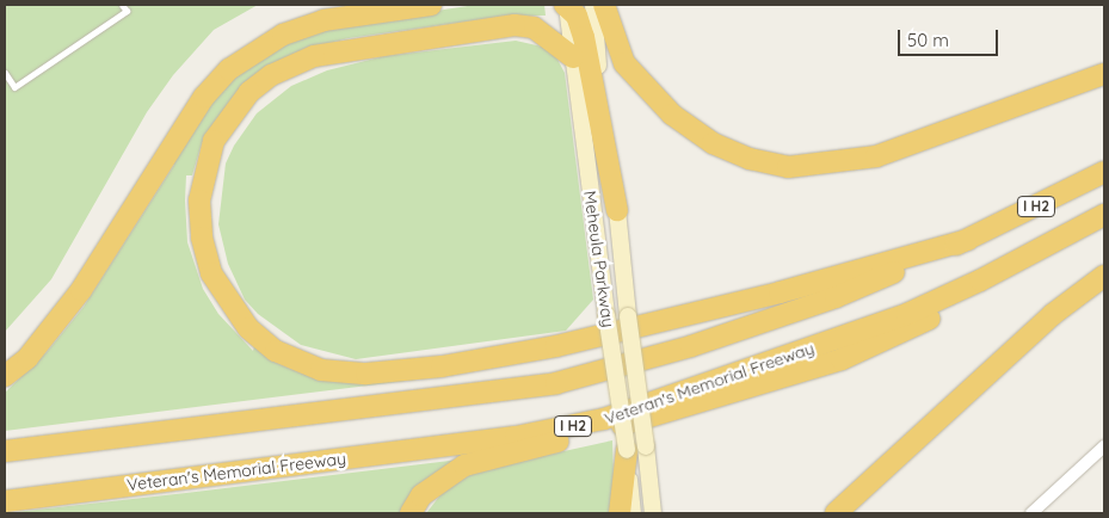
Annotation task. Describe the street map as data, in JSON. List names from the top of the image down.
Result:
{
  "streets": {
    "highway": ["I H2", "Veteran's Memorial Freeway"],
    "main road": ["Meheula Parkway"]
  },
  "scale_bar": "50 m"
}
